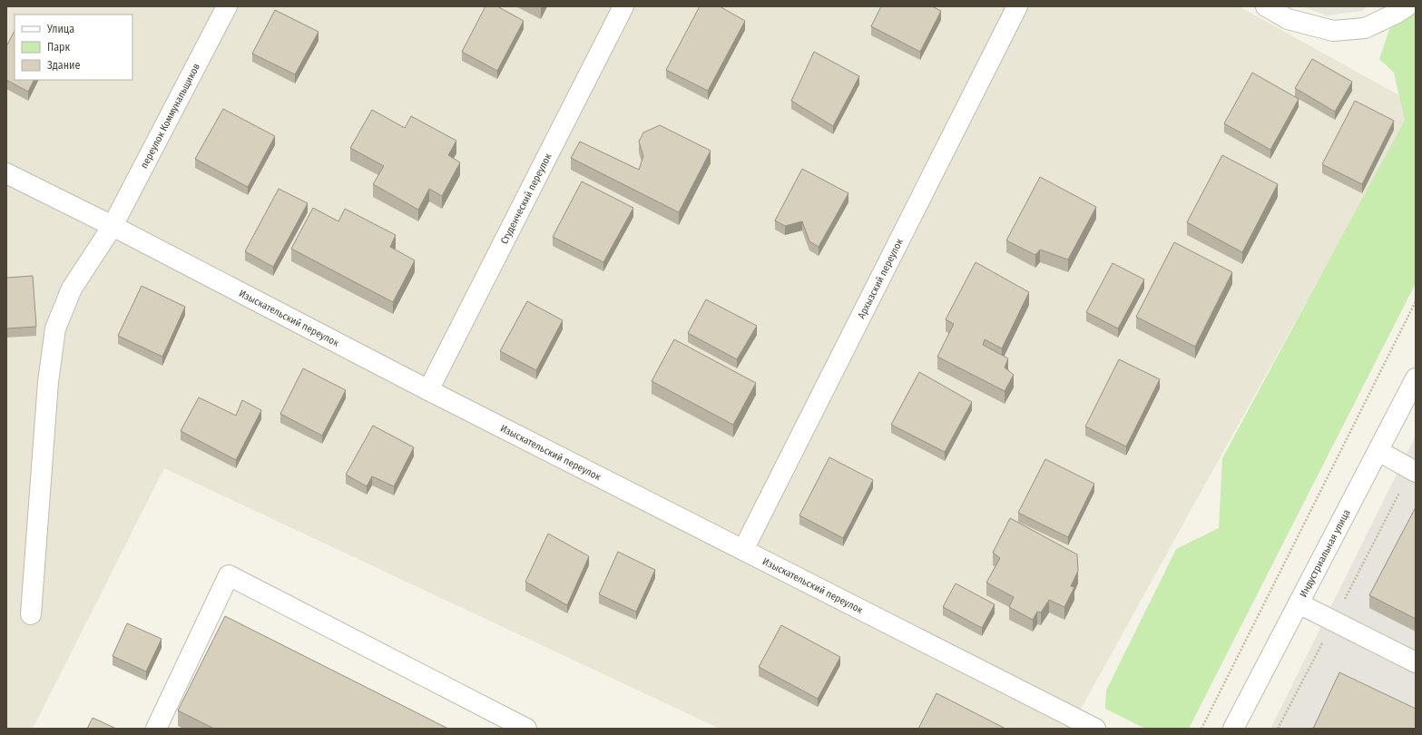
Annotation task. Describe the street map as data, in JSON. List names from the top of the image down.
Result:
{
  "streets": {
    "street": [
      "переулок Коммунальщиков",
      "Студенческий переулок",
      "Архызский переулок",
      "Изыскательский переулок",
      "Индустриальная улица"
    ]
  },
  "crossings": [
    ["переулок Коммунальщиков", "Изыскательский переулок"],
    ["Студенческий переулок", "Изыскательский переулок"],
    ["Архызский переулок", "Изыскательский переулок"]
  ],
  "legend": ["Улица", "Парк", "Здание"]
}
